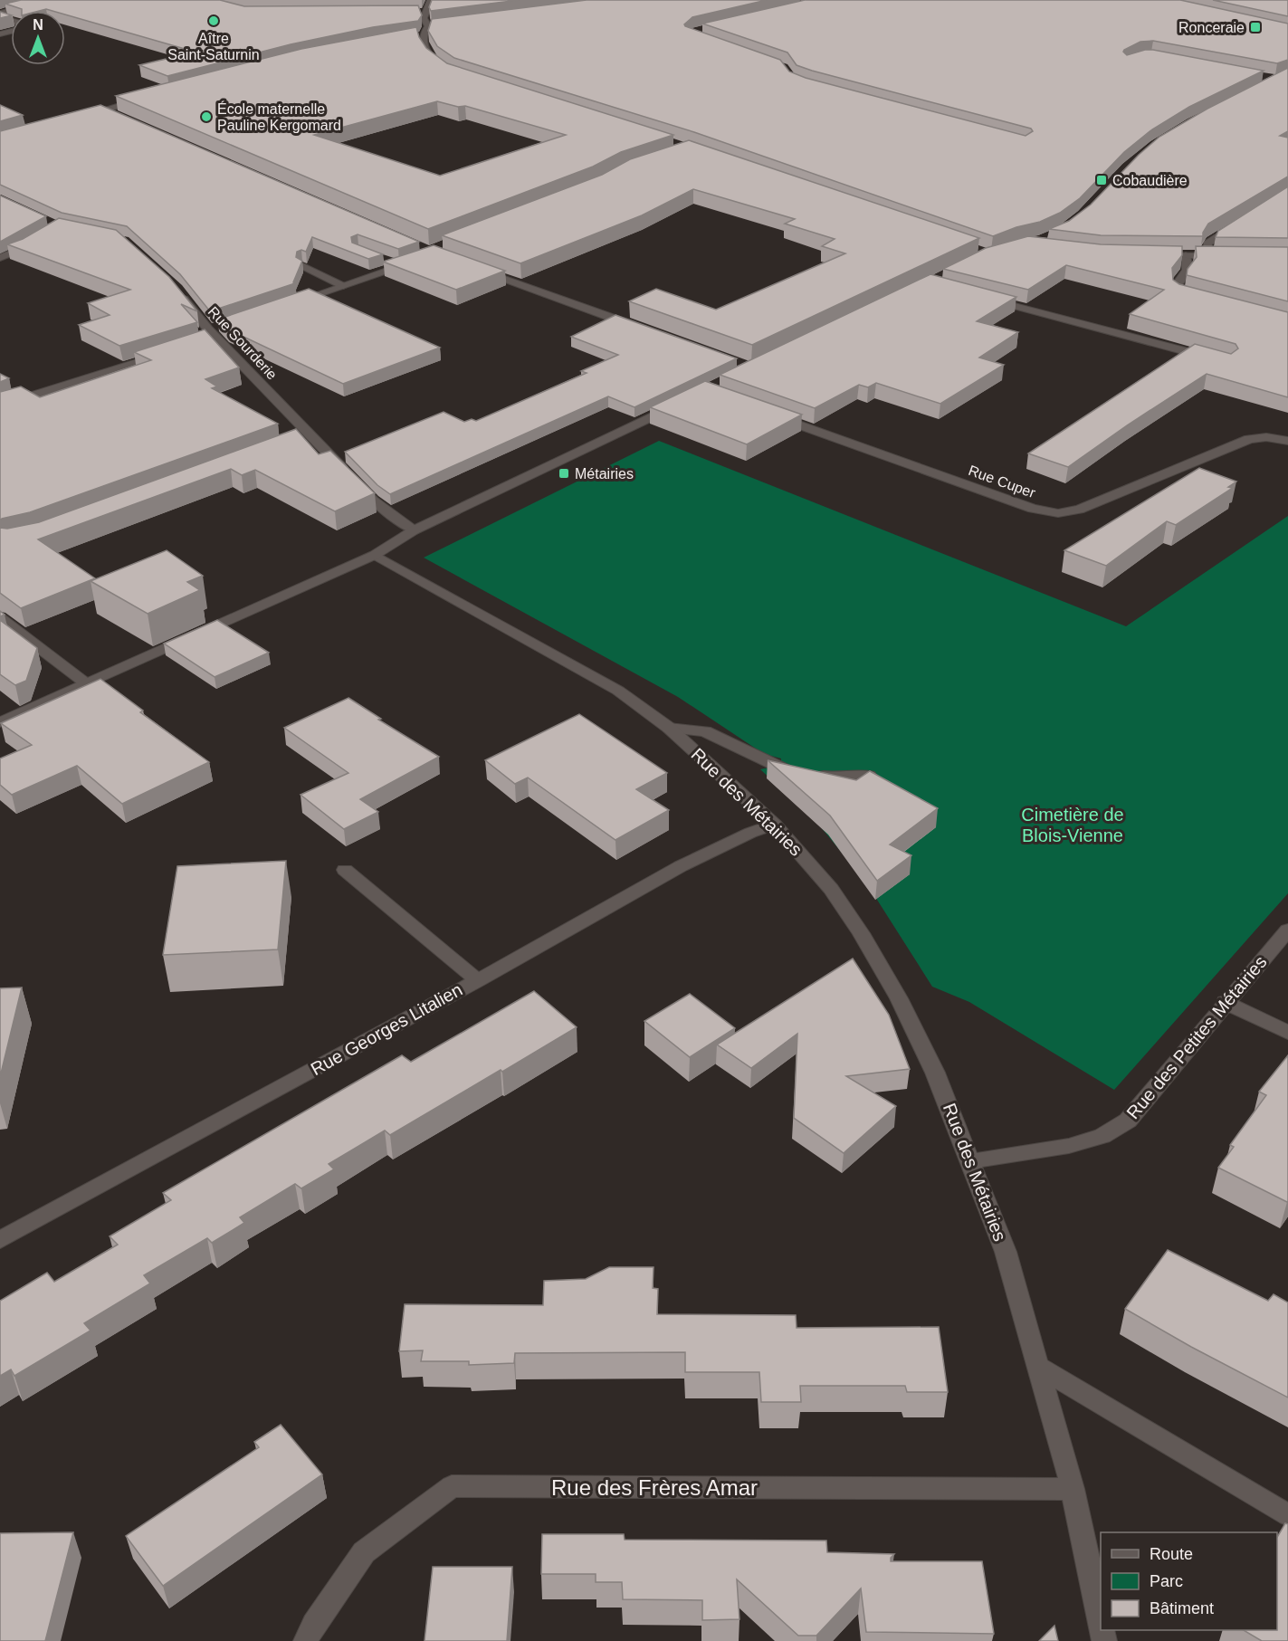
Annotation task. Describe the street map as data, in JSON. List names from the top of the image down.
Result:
{
  "streets": {
    "street": [
      "Rue Sourderie",
      "Rue Cuper",
      "Rue des Métairies",
      "Rue Georges Litalien",
      "Rue des Petites Métairies",
      "Rue des Frères Amar"
    ]
  },
  "crossings": [
    ["Rue des Métairies", "Rue Georges Litalien"],
    ["Rue des Métairies", "Rue des Petites Métairies"],
    ["Rue des Métairies", "Rue des Frères Amar"]
  ],
  "parks": ["Cimetière de Blois-Vienne"],
  "places": {
    "other": ["Aître Saint-Saturnin", "École maternelle Pauline Kergomard"],
    "transit": ["Ronceraie", "Cobaudière", "Métairies"]
  },
  "legend": ["Route", "Parc", "Bâtiment"],
  "north": "top"
}
